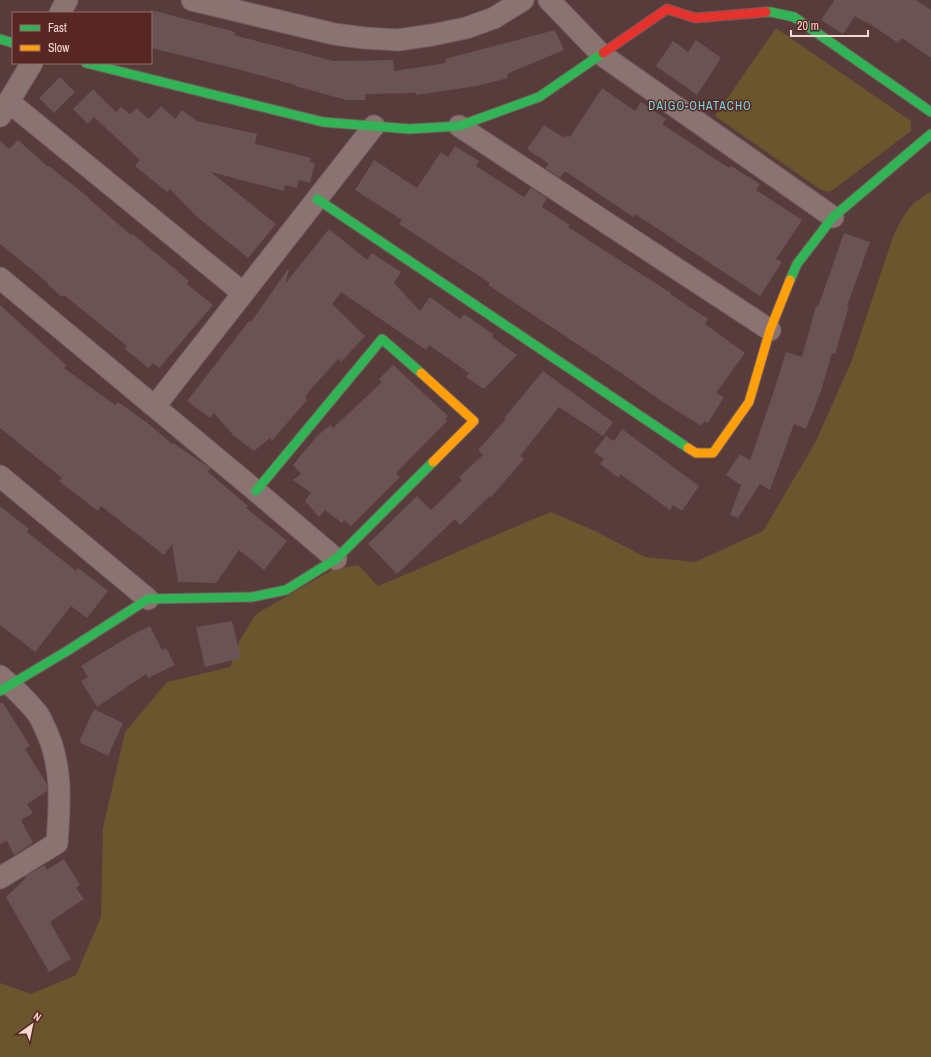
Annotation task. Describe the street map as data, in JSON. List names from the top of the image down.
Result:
{
  "districts": ["DAIGO-OHATACHO"],
  "legend": ["Fast", "Slow"],
  "scale_bar": "20 m",
  "north": "top right"
}
